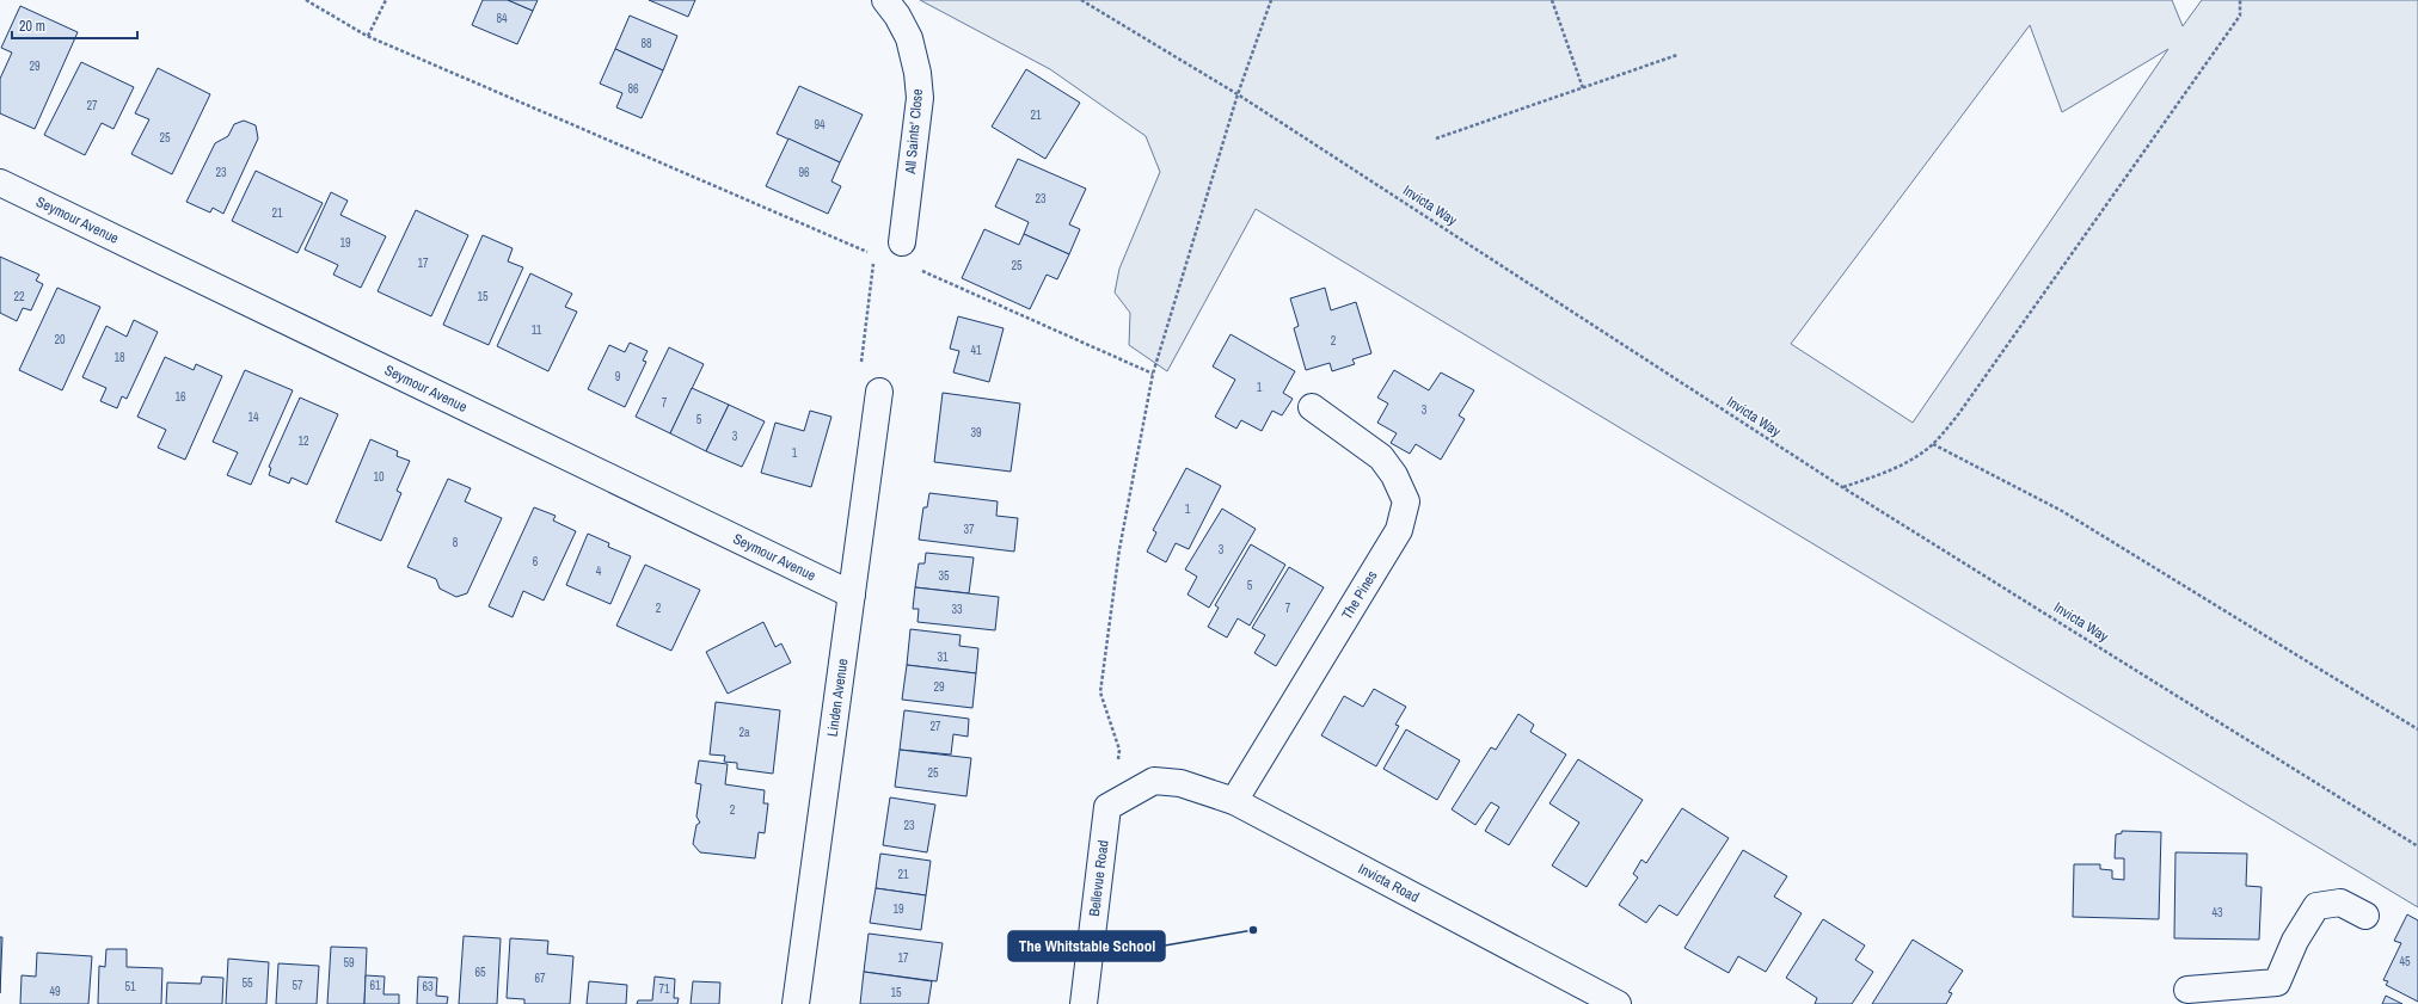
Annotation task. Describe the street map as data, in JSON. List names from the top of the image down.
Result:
{
  "streets": {
    "street": [
      "All Saints' Close",
      "Seymour Avenue",
      "The Pines",
      "Linden Avenue",
      "Bellevue Road",
      "Invicta Road"
    ],
    "path": ["Invicta Way"]
  },
  "crossings": [
    ["Seymour Avenue", "Linden Avenue"],
    ["The Pines", "Invicta Road"],
    ["Bellevue Road", "Invicta Road"]
  ],
  "places": ["The Whitstable School"],
  "house_numbers": [
    "84",
    "88",
    "29",
    "86",
    "27",
    "21",
    "94",
    "25",
    "23",
    "96",
    "23",
    "21",
    "19",
    "17",
    "25",
    "22",
    "15",
    "11",
    "20",
    "2",
    "41",
    "18",
    "9",
    "1",
    "16",
    "7",
    "3",
    "14",
    "5",
    "39",
    "3",
    "12",
    "1",
    "10",
    "1",
    "37",
    "8",
    "3",
    "6",
    "4",
    "35",
    "5",
    "2",
    "7",
    "33",
    "31",
    "29",
    "27",
    "2a",
    "25",
    "2",
    "23",
    "21",
    "19",
    "43",
    "17",
    "45",
    "59",
    "65",
    "67",
    "55",
    "57",
    "61",
    "51",
    "63",
    "71",
    "49",
    "15"
  ],
  "scale_bar": "20 m"
}
